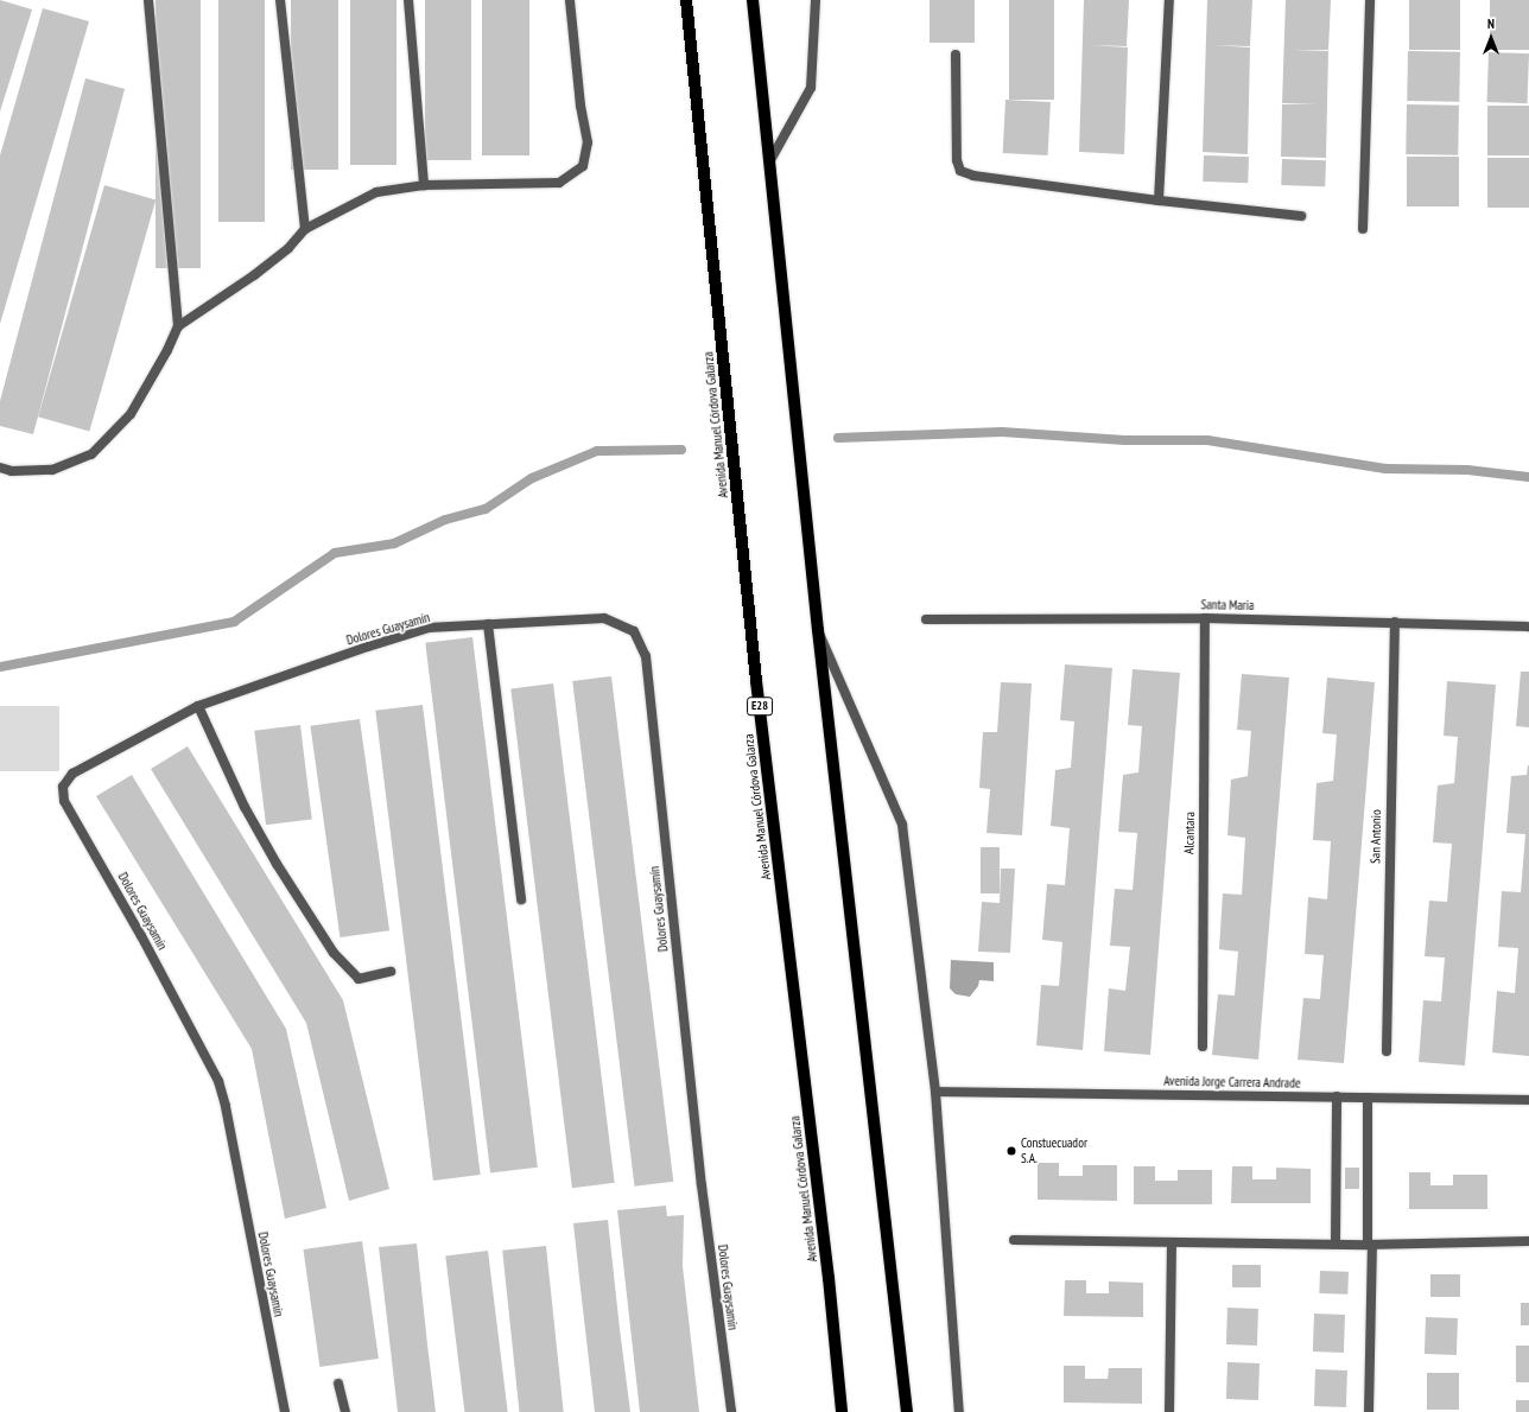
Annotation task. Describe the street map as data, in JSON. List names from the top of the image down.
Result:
{
  "streets": {
    "main road": ["Avenida Manuel Córdova Galarza", "E28"],
    "street": [
      "Santa Maria",
      "Dolores Guaysamín",
      "Alcantara",
      "San Antonio",
      "Avenida Jorge Carrera Andrade"
    ]
  },
  "crossings": [
    ["Santa Maria", "Alcantara"],
    ["Santa Maria", "San Antonio"]
  ],
  "places": ["Constuecuador S.A."],
  "north": "top"
}
